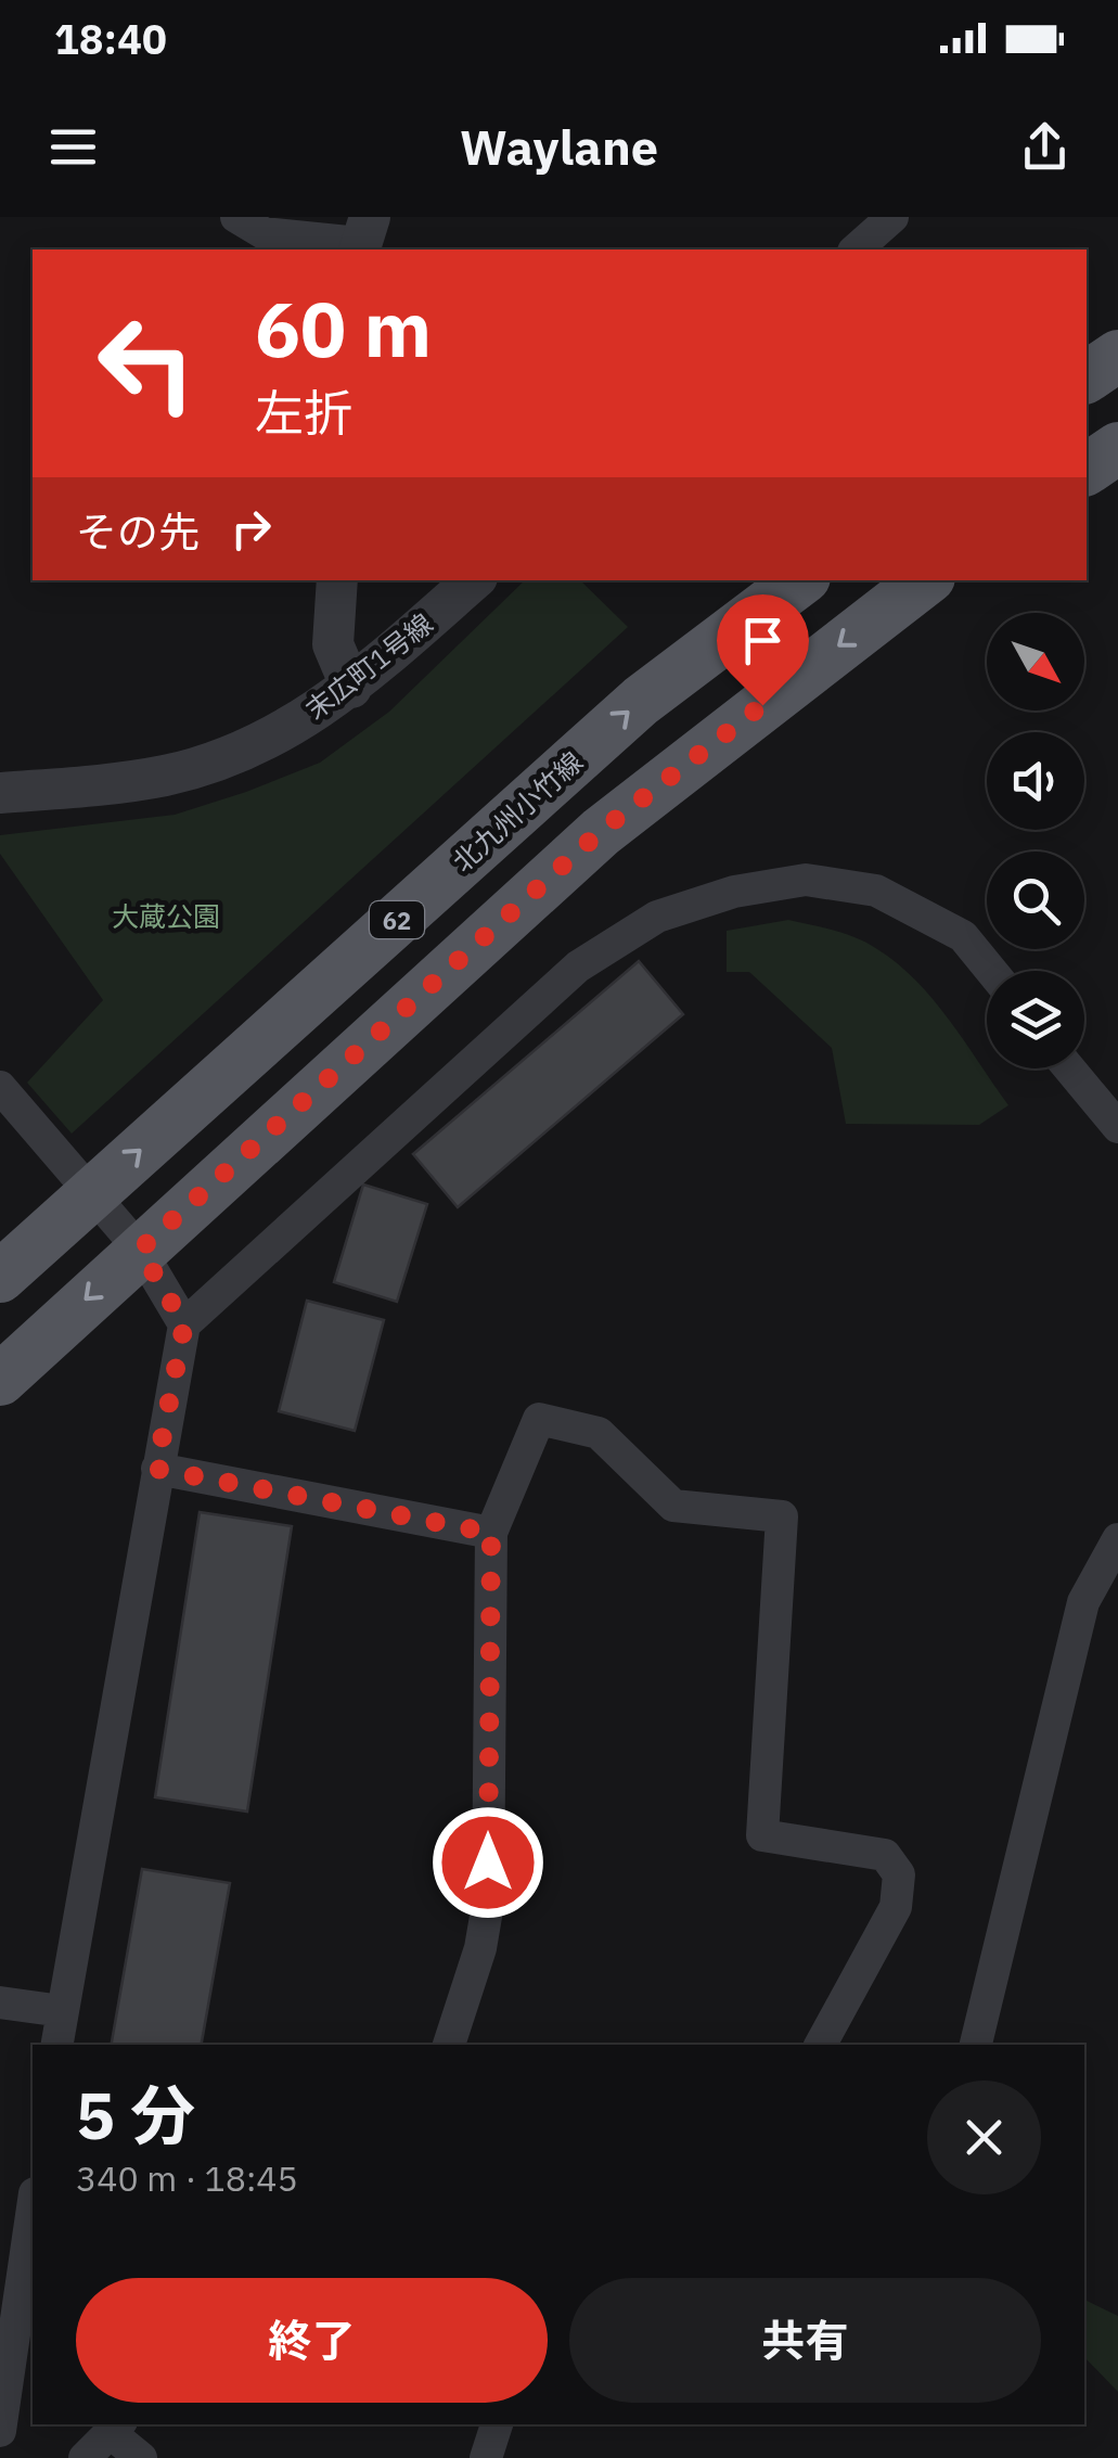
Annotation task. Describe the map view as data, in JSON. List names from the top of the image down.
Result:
{
  "streets": {
    "main road": ["北九州小竹線", "62"],
    "street": ["末広町1号線"]
  },
  "parks": ["大蔵公園"],
  "north": "bottom right",
  "page": {
    "status": "18:40",
    "header": "Waylane",
    "turn": ["60 m", "左折"],
    "then": "その先",
    "heading": ["5 分", "340 m · 18:45"],
    "buttons": ["終了", "共有"]
  }
}
